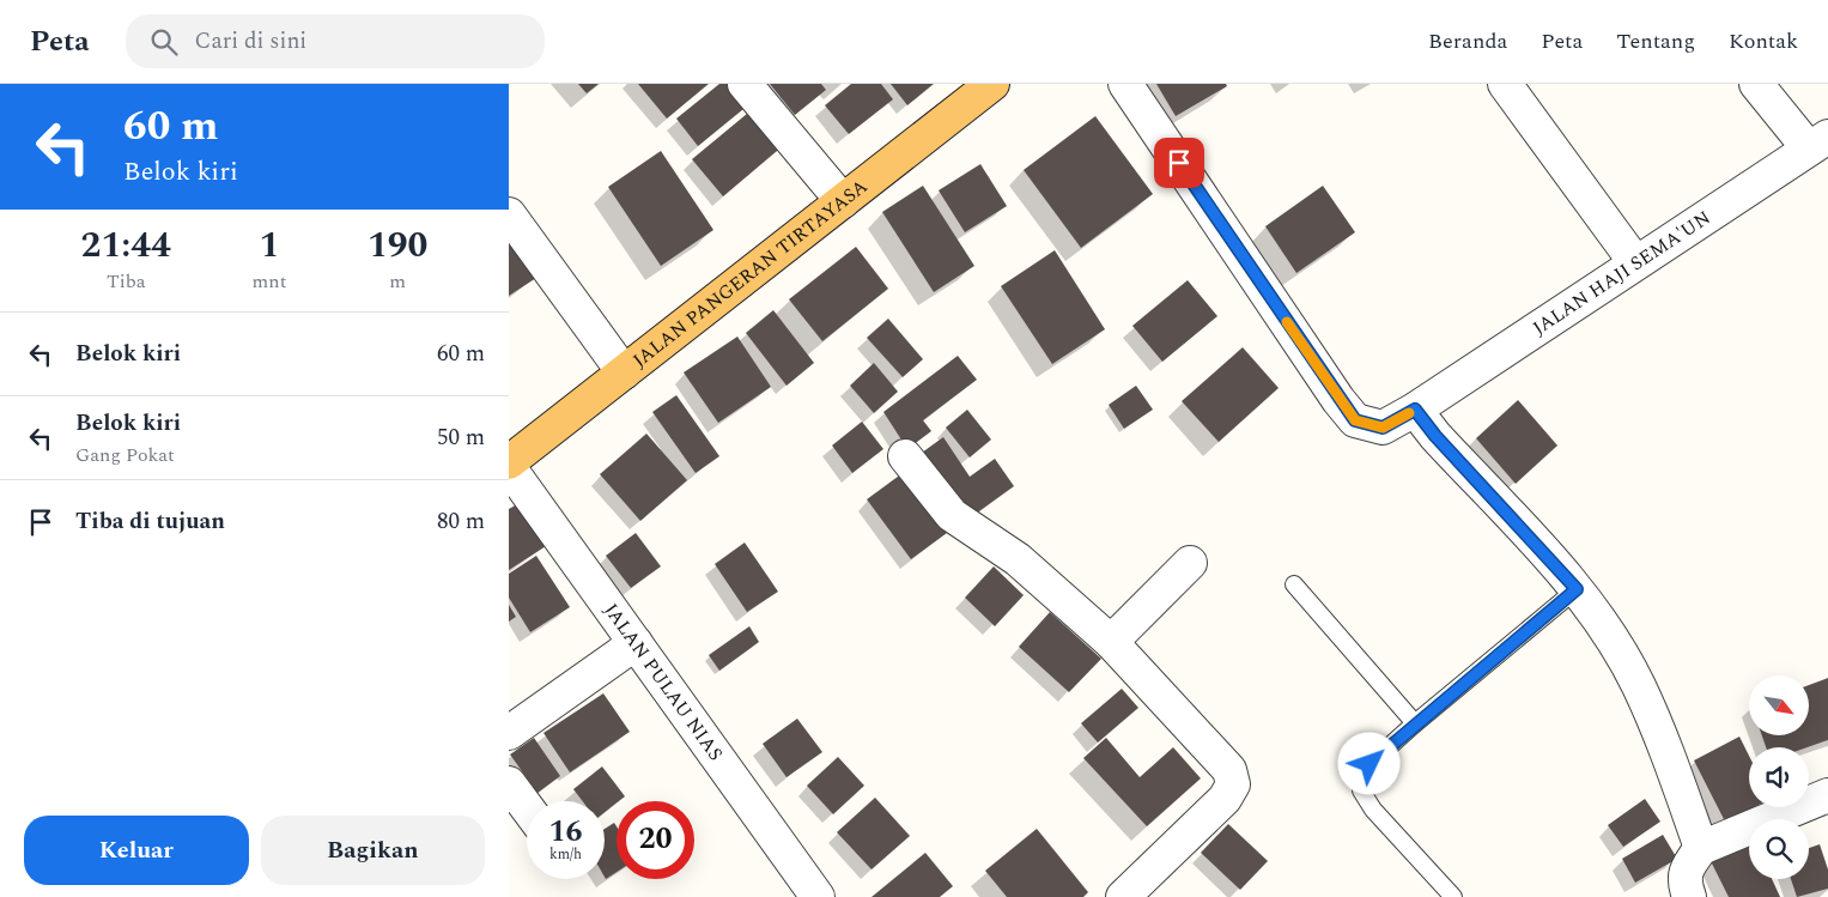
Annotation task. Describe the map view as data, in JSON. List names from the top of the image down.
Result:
{
  "streets": {
    "main road": ["JALAN PANGERAN TIRTAYASA"],
    "street": ["JALAN HAJI SEMA'UN", "JALAN PULAU NIAS"]
  },
  "north": "bottom right",
  "page": {
    "header": "Peta",
    "search": "Cari di sini",
    "nav": [
      "Beranda",
      "Peta",
      "Tentang",
      "Kontak"
    ],
    "turn": ["60 m", "Belok kiri"],
    "eta": [
      "21:44",
      "Tiba",
      "1",
      "mnt",
      "190",
      "m"
    ],
    "list": [
      {
        "name": "Belok kiri",
        "value": "60 m"
      },
      {
        "name": "Belok kiri",
        "note": "Gang Pokat",
        "value": "50 m"
      },
      {
        "name": "Tiba di tujuan",
        "value": "80 m"
      }
    ],
    "speed": "16 km/h",
    "limit": "20",
    "buttons": ["Keluar", "Bagikan"]
  }
}
